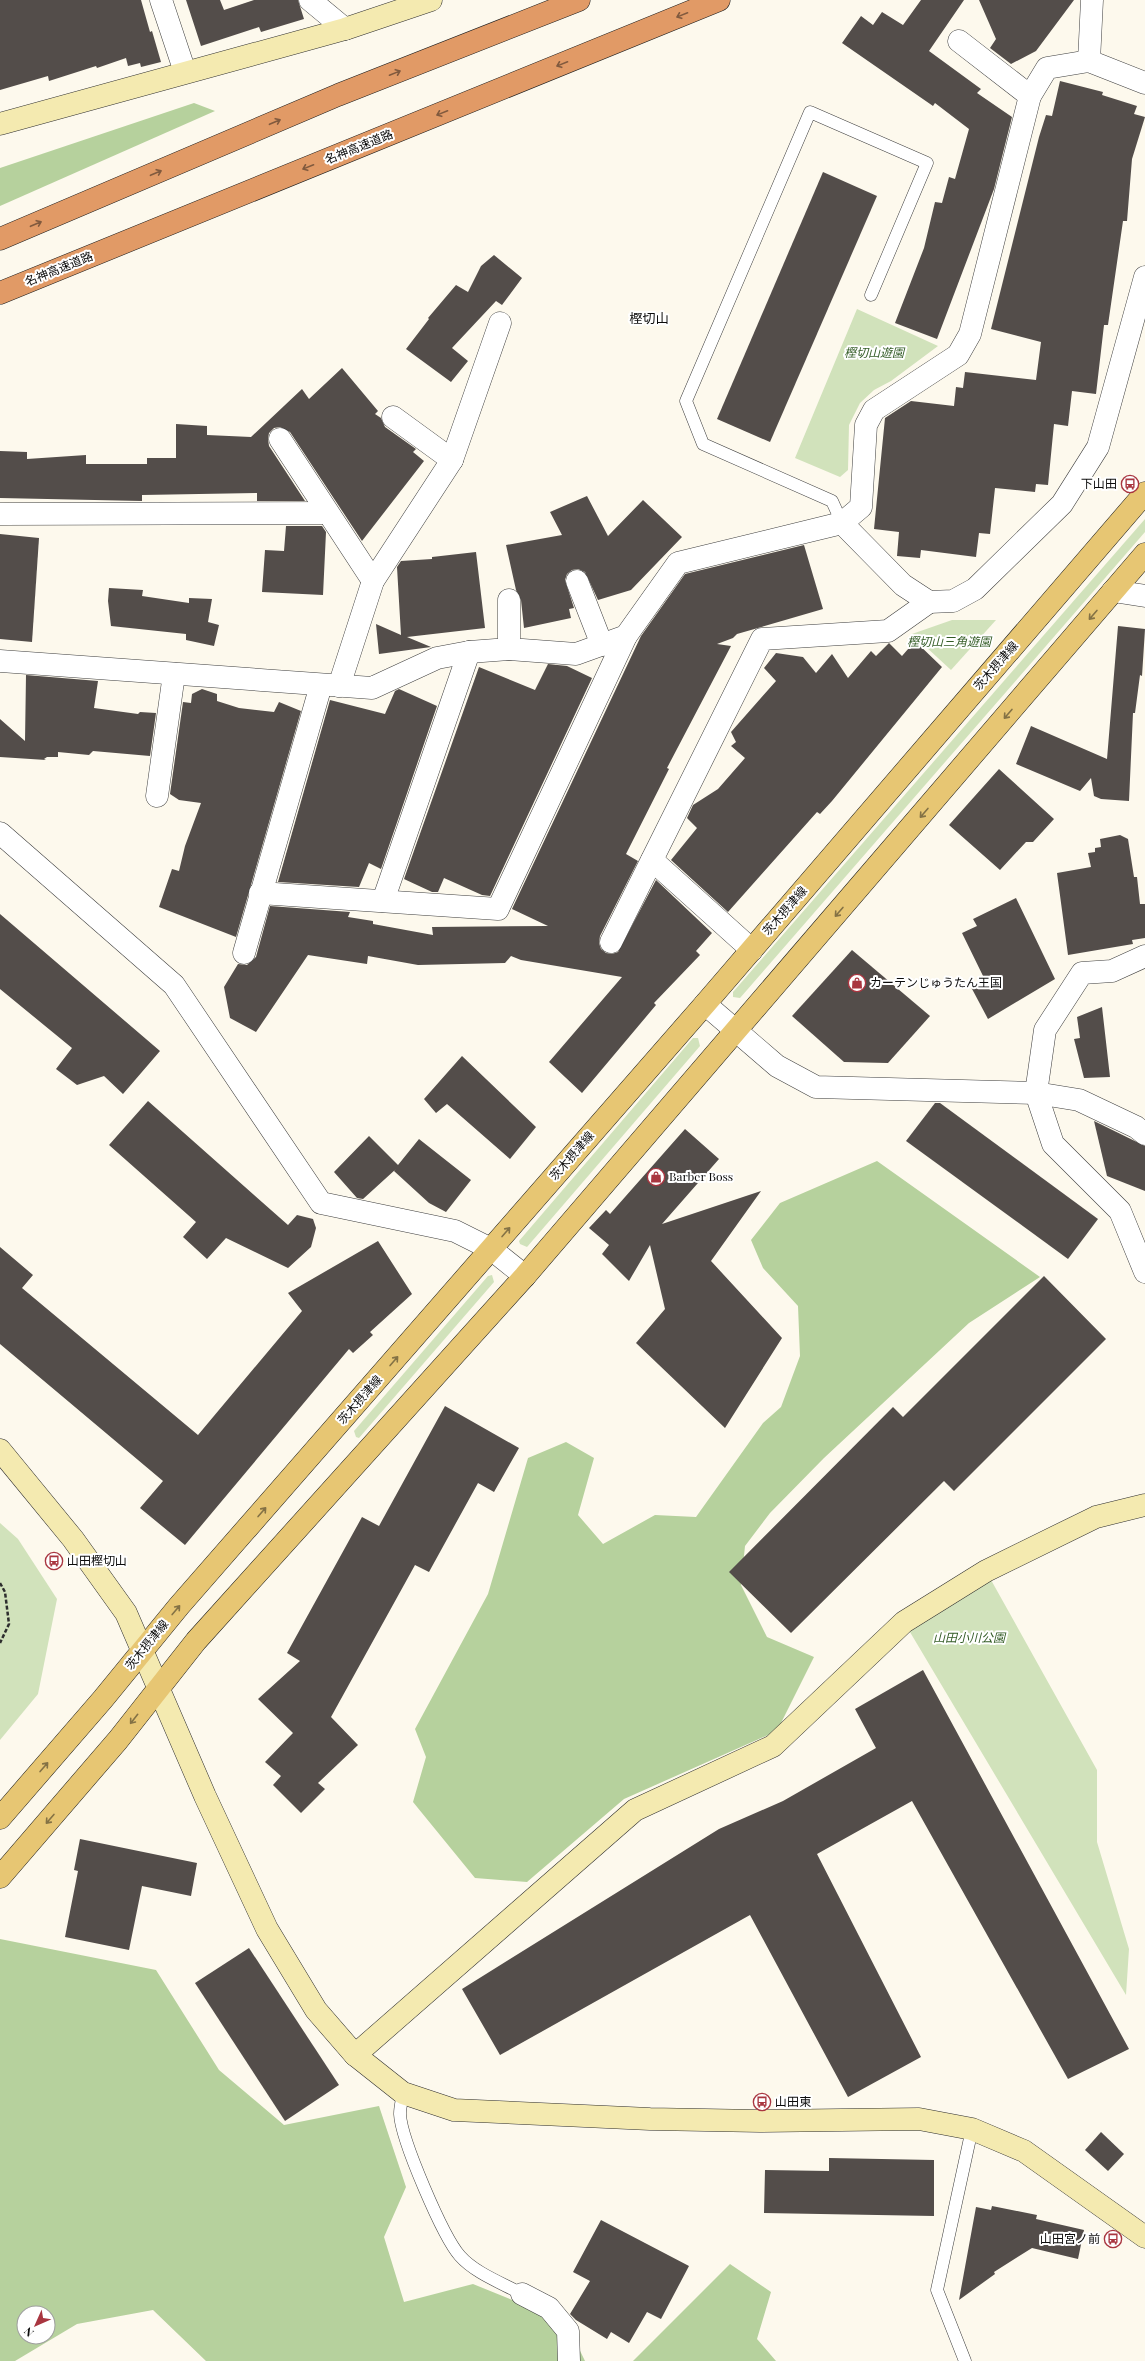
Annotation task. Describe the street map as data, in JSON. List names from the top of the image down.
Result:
{
  "streets": {
    "highway": ["名神高速道路"],
    "main road": ["茨木摂津線"]
  },
  "districts": ["樫切山"],
  "parks": ["樫切山遊園", "樫切山三角遊園", "山田小川公園"],
  "places": {
    "bus stop": [
      "下山田",
      "山田樫切山",
      "山田東",
      "山田宮ノ前"
    ],
    "shop": ["カーテンじゅうたん王国", "Barber Boss"]
  },
  "north": "bottom left"
}
